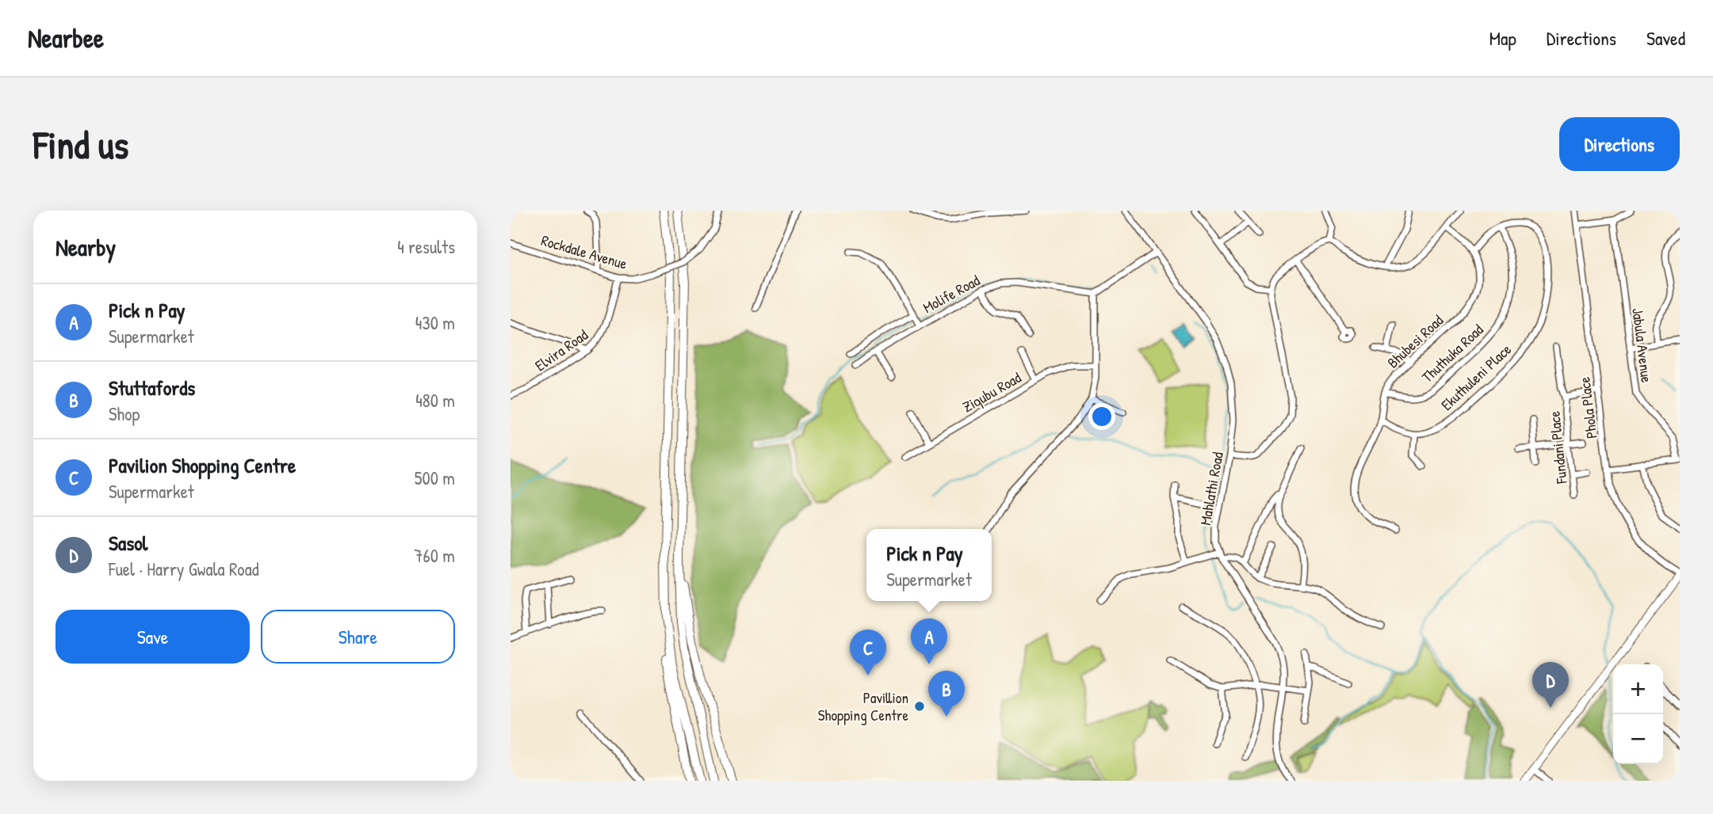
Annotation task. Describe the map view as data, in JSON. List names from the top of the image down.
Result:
{
  "streets": {
    "street": [
      "Rockdale Avenue",
      "Molife Road",
      "Bhubesi Road",
      "Jabula Avenue",
      "Elvira Road",
      "Thuthuka Road",
      "Ekuthuleni Place",
      "Ziqubu Road",
      "Phola Place",
      "Fundani Place",
      "Mahlathi Road"
    ]
  },
  "crossings": [
    ["Rockdale Avenue", "Elvira Road"],
    ["Bhubesi Road", "Thuthuka Road"],
    ["Thuthuka Road", "Ekuthuleni Place"],
    ["Phola Place", "Fundani Place"]
  ],
  "places": ["Pavillion Shopping Centre"],
  "page": {
    "header": "Nearbee",
    "nav": ["Map", "Directions", "Saved"],
    "buttons": [
      "Directions",
      ["Save", "Share"]
    ],
    "title": "Find us",
    "heading": ["Nearby", "4 results"],
    "list": [
      {
        "mark": "A",
        "name": "Pick n Pay",
        "note": "Supermarket",
        "value": "430 m"
      },
      {
        "mark": "B",
        "name": "Stuttafords",
        "note": "Shop",
        "value": "480 m"
      },
      {
        "mark": "C",
        "name": "Pavilion Shopping Centre",
        "note": "Supermarket",
        "value": "500 m"
      },
      {
        "mark": "D",
        "name": "Sasol",
        "note": "Fuel · Harry Gwala Road",
        "value": "760 m"
      }
    ],
    "popup": ["Pick n Pay", "Supermarket"],
    "pins": [
      "A",
      "C",
      "D",
      "B"
    ],
    "map_buttons": ["+", "−"]
  }
}
